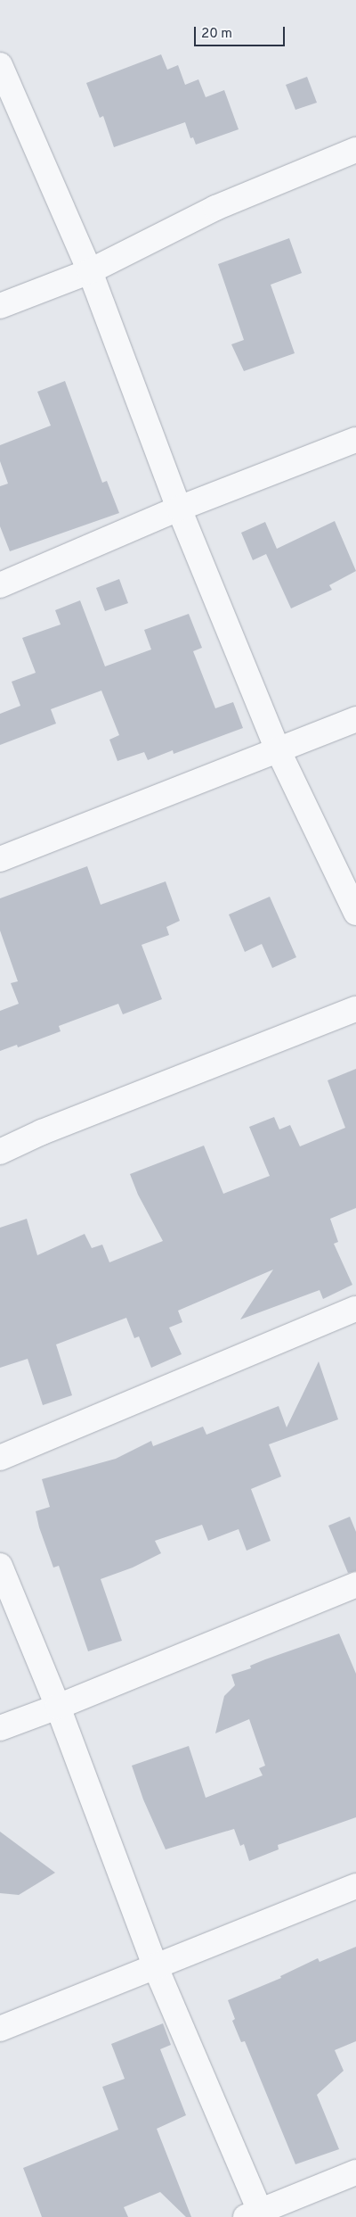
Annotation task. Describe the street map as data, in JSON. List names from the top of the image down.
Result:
{
  "scale_bar": "20 m"
}
